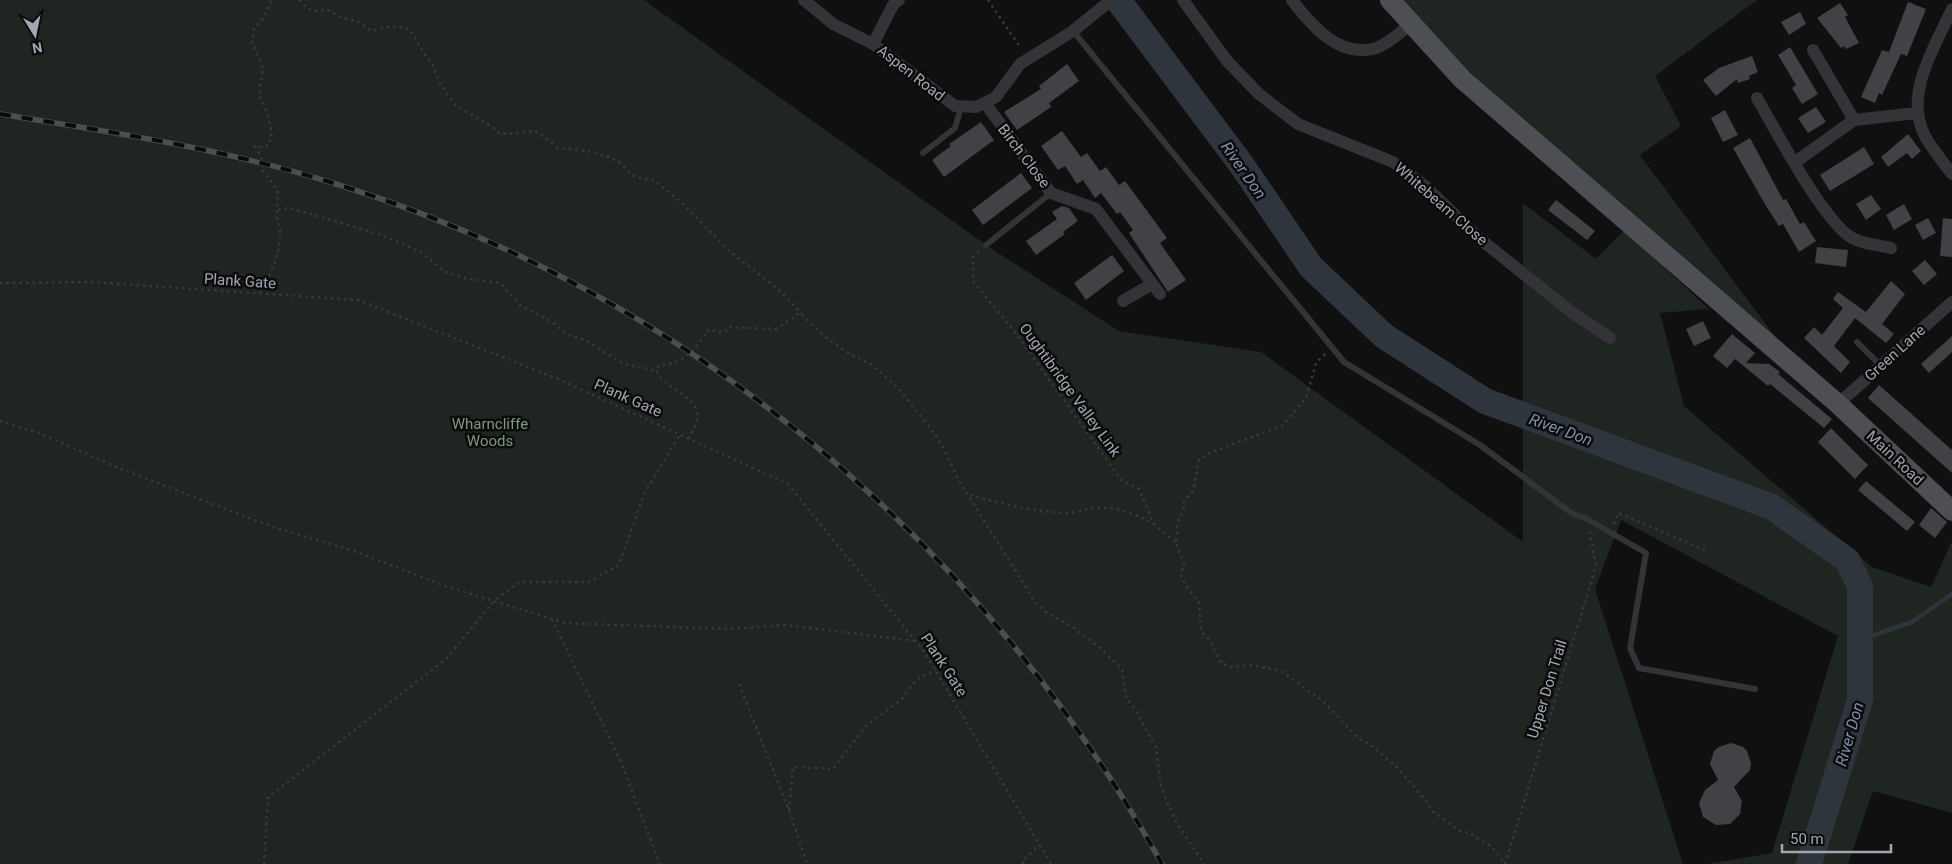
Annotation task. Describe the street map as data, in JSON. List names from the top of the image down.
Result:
{
  "streets": {
    "main road": ["Main Road"],
    "street": [
      "Aspen Road",
      "Birch Close",
      "Whitebeam Close",
      "Green Lane"
    ],
    "path": ["Plank Gate", "Oughtibridge Valley Link", "Upper Don Trail"]
  },
  "crossings": [
    ["Aspen Road", "Birch Close"],
    ["Green Lane", "Main Road"]
  ],
  "water": ["River Don"],
  "parks": ["Wharncliffe Woods"],
  "scale_bar": "50 m",
  "north": "bottom"
}
